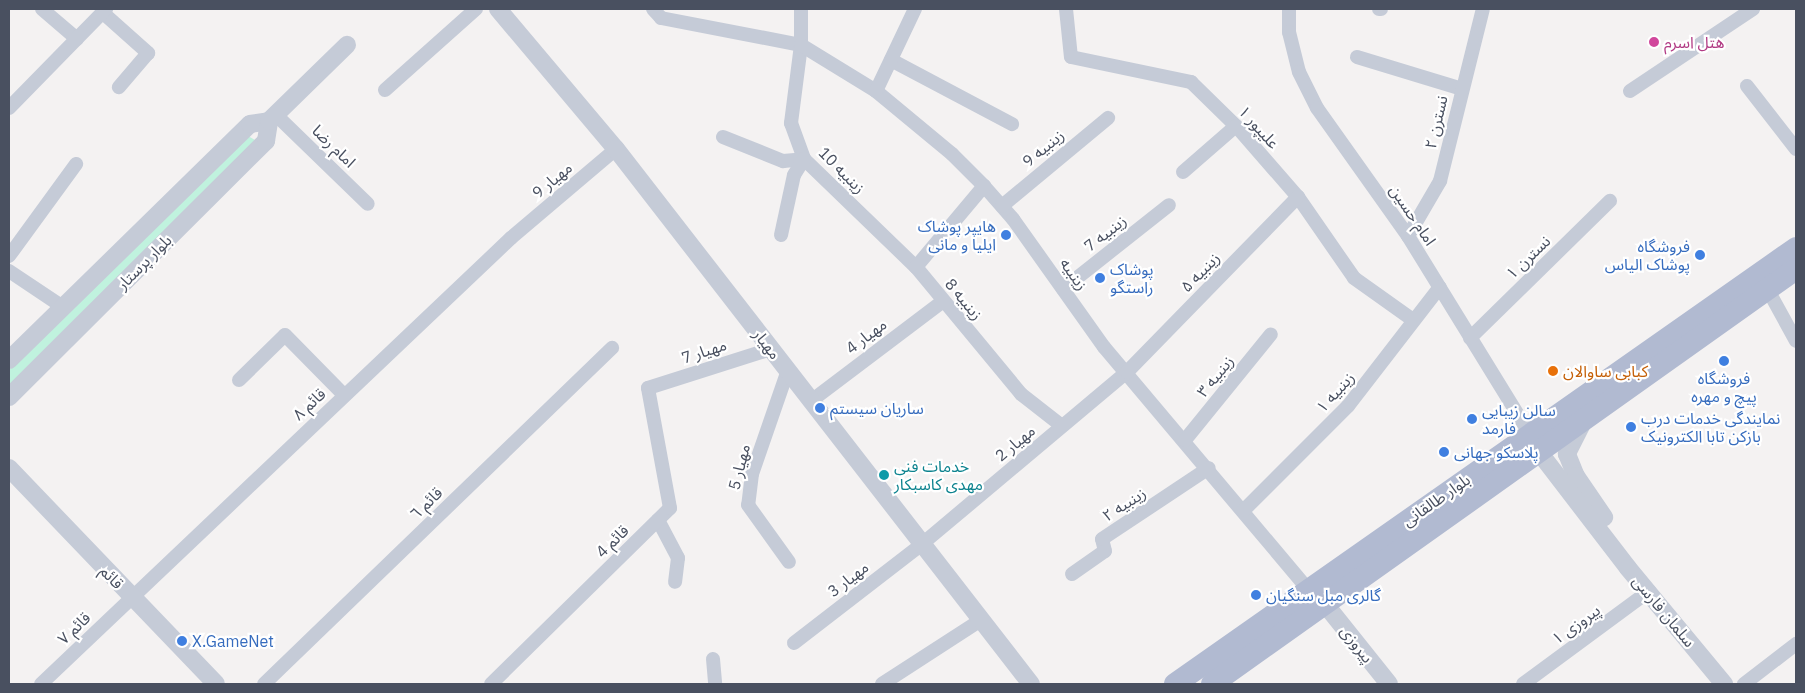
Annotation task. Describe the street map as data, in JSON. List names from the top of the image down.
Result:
{
  "streets": {
    "main road": ["بلوار طالقانی"],
    "street": [
      "نسترن ۲",
      "علیپور ۱",
      "امام رضا",
      "زینبیه 9",
      "زینبیه 10",
      "مهیار 9",
      "امام حسین",
      "زینبیه 7",
      "نسترن ۱",
      "بلوار پرستار",
      "زینبیه ۵",
      "زینبیه",
      "زینبیه 8",
      "مهیار 4",
      "مهیار",
      "مهیار 7",
      "زینبیه ۳",
      "زینبیه ۱",
      "قائم ٨",
      "مهیار 2",
      "مهیار 5",
      "قائم ٦",
      "زینبیه ۲",
      "قائم 4",
      "قائم",
      "مهیار 3",
      "سلمان فارسی",
      "پیروزی ١",
      "قائم ٧",
      "پیروزی"
    ]
  },
  "crossings": [
    ["نسترن ۲", "امام حسین"],
    ["علیپور ۱", "زینبیه ۵"],
    ["علیپور ۱", "زینبیه ۱"],
    ["امام رضا", "بلوار پرستار"],
    ["زینبیه 9", "زینبیه"],
    ["زینبیه 10", "زینبیه"],
    ["زینبیه 10", "زینبیه 8"],
    ["مهیار 9", "مهیار"],
    ["مهیار 9", "قائم ٨"],
    ["امام حسین", "نسترن ۱"],
    ["امام حسین", "زینبیه ۱"],
    ["امام حسین", "بلوار طالقانی"],
    ["امام حسین", "سلمان فارسی"],
    ["زینبیه 7", "زینبیه"],
    ["زینبیه ۵", "زینبیه"],
    ["زینبیه ۵", "زینبیه 8"],
    ["زینبیه ۵", "مهیار 2"],
    ["زینبیه", "زینبیه ۳"],
    ["زینبیه", "زینبیه ۱"],
    ["زینبیه", "بلوار طالقانی"],
    ["زینبیه", "زینبیه ۲"],
    ["زینبیه 8", "مهیار 4"],
    ["زینبیه 8", "مهیار 2"],
    ["مهیار 4", "مهیار"],
    ["مهیار", "مهیار 7"],
    ["مهیار", "مهیار 2"],
    ["مهیار", "مهیار 5"],
    ["مهیار", "مهیار 3"],
    ["مهیار 7", "قائم 4"],
    ["قائم ٨", "قائم"],
    ["قائم ٨", "قائم ٧"],
    ["مهیار 2", "مهیار 3"],
    ["بلوار طالقانی", "سلمان فارسی"],
    ["بلوار طالقانی", "پیروزی"],
    ["قائم", "قائم ٧"],
    ["سلمان فارسی", "پیروزی ١"]
  ],
  "places": [
    "هتل اسرم",
    "هایپر پوشاک ایلیا و مانی",
    "فروشگاه پوشاک الیاس",
    "پوشاک راستگو",
    "فروشگاه پیچ و مهره",
    "کبابی ساوالان",
    "ساریان سیستم",
    "سالن زیبایی فارمد",
    "نمایندگی خدمات درب بازکن تابا الکترونیک",
    "پلاسکو جهانی",
    "خدمات فنی مهدی کاسبکار",
    "گالری مبل سنگیان",
    "X.GameNet"
  ]
}
